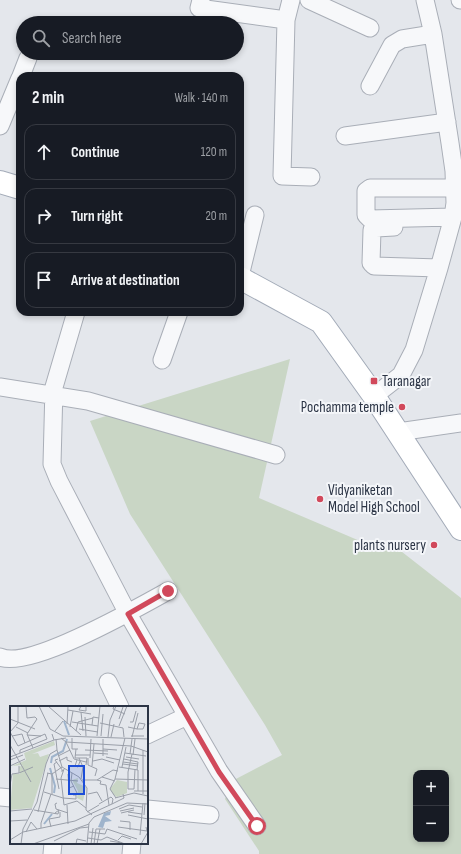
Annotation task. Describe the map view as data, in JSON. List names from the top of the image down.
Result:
{
  "places": {
    "transit": ["Taranagar"],
    "other": ["Pochamma temple", "Vidyaniketan Model High School", "plants nursery"]
  },
  "page": {
    "search": "Search here",
    "heading": ["2 min", "Walk · 140 m"],
    "list": [
      ["Continue", "120 m"],
      ["Turn right", "20 m"],
      "Arrive at destination"
    ],
    "map_buttons": ["+", "−"]
  }
}
